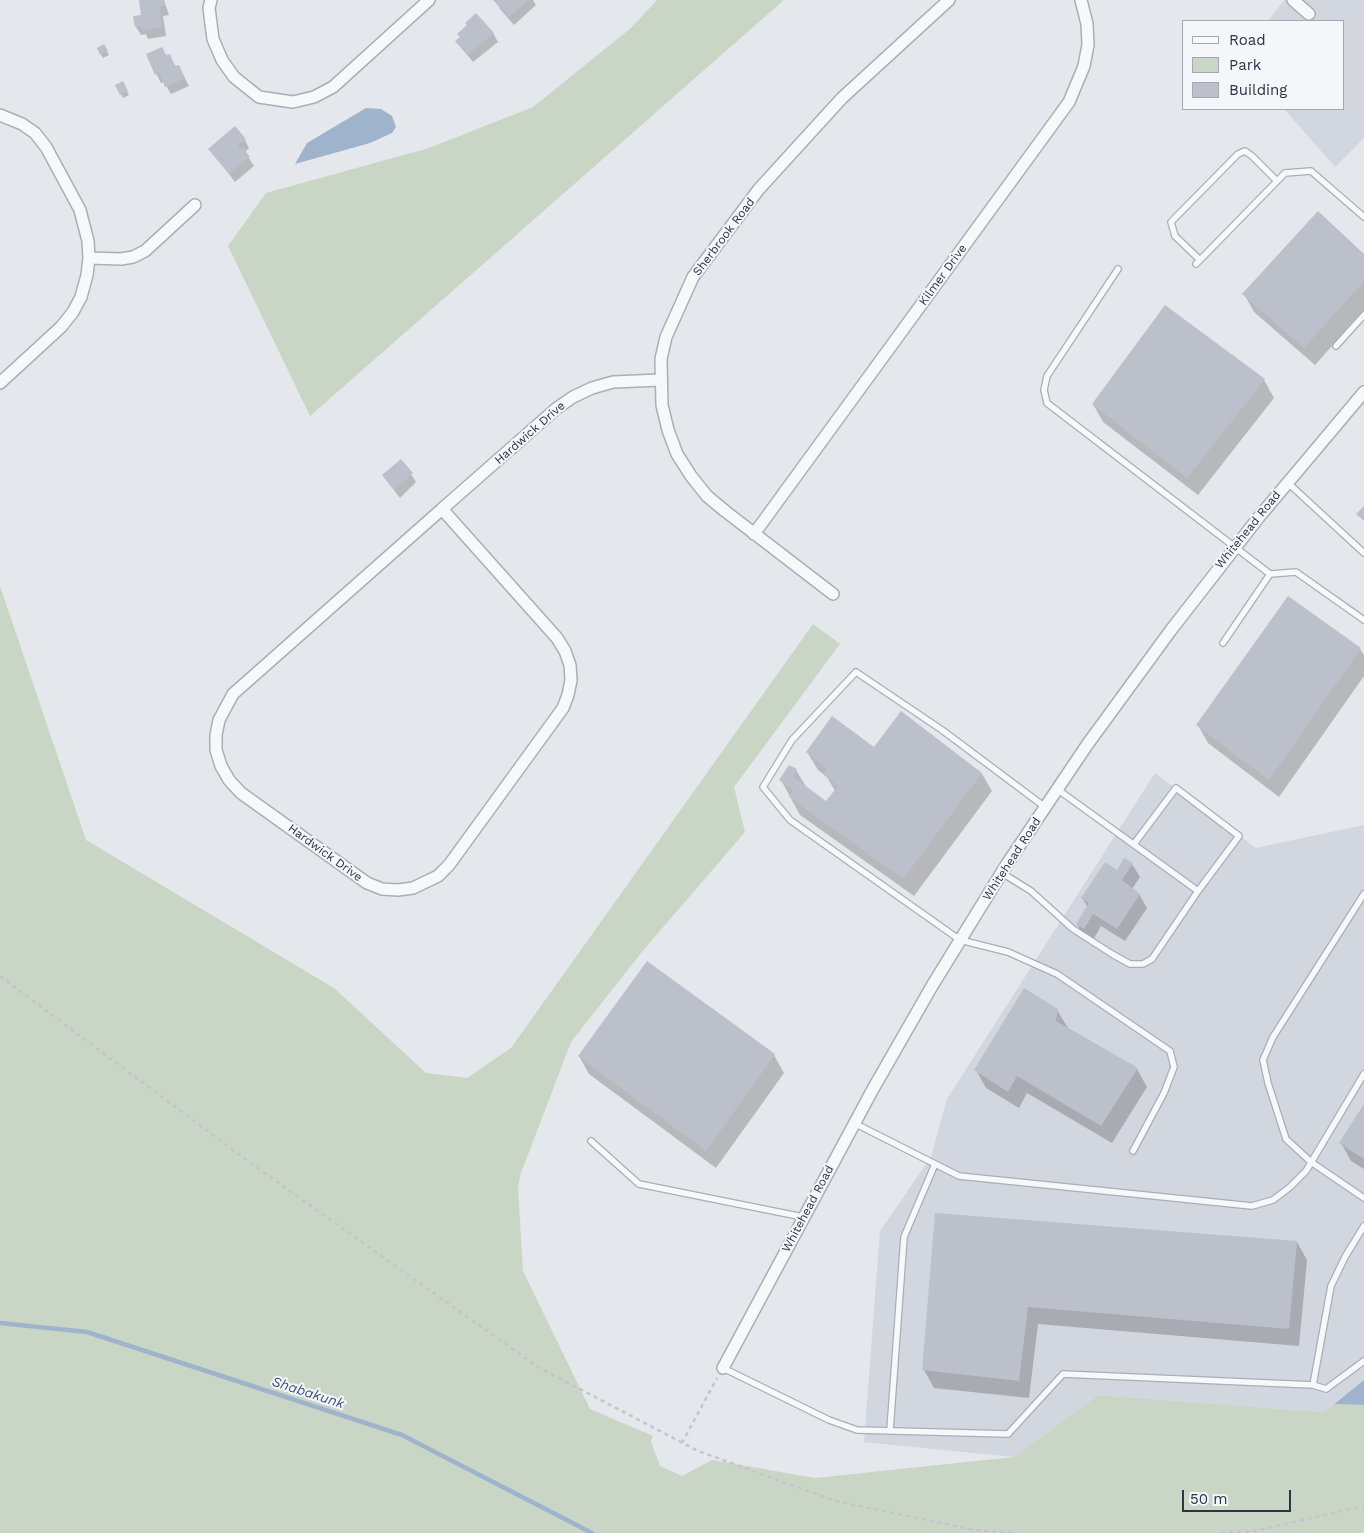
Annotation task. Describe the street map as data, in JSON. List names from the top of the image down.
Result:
{
  "streets": {
    "street": [
      "Sherbrook Road",
      "Kilmer Drive",
      "Hardwick Drive",
      "Whitehead Road"
    ]
  },
  "crossings": [
    ["Sherbrook Road", "Kilmer Drive"],
    ["Sherbrook Road", "Hardwick Drive"]
  ],
  "water": ["Shabakunk"],
  "legend": ["Road", "Park", "Building"],
  "scale_bar": "50 m"
}
